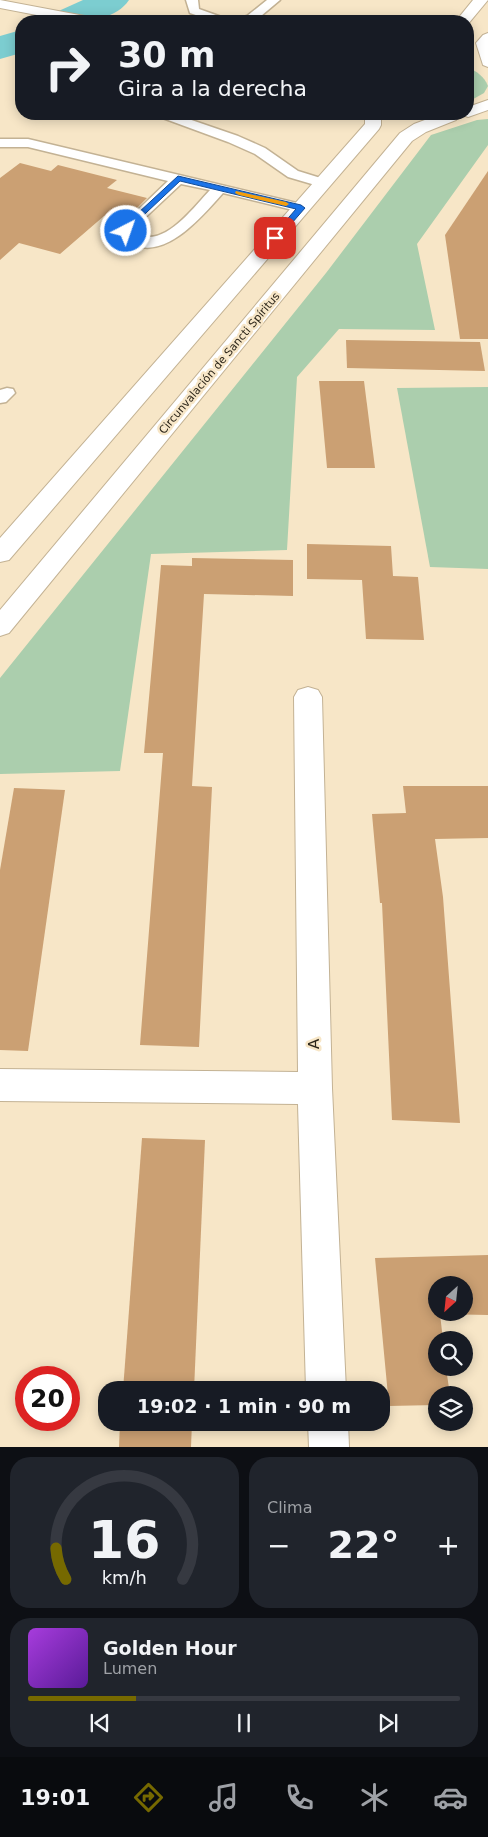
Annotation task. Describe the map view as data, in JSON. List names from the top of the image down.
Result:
{
  "streets": {
    "main road": ["Circunvalación de Sancti Spíritus", "A"]
  },
  "north": "bottom left",
  "page": {
    "turn": ["30 m", "Gira a la derecha"],
    "limit": "20",
    "trip": "19:02 · 1 min · 90 m",
    "tile": "Clima",
    "heat": ["−", "22°", "+"],
    "song": ["Golden Hour", "Lumen"],
    "tabs": "19:01",
    "gauge": ["16", "km/h"]
  }
}
